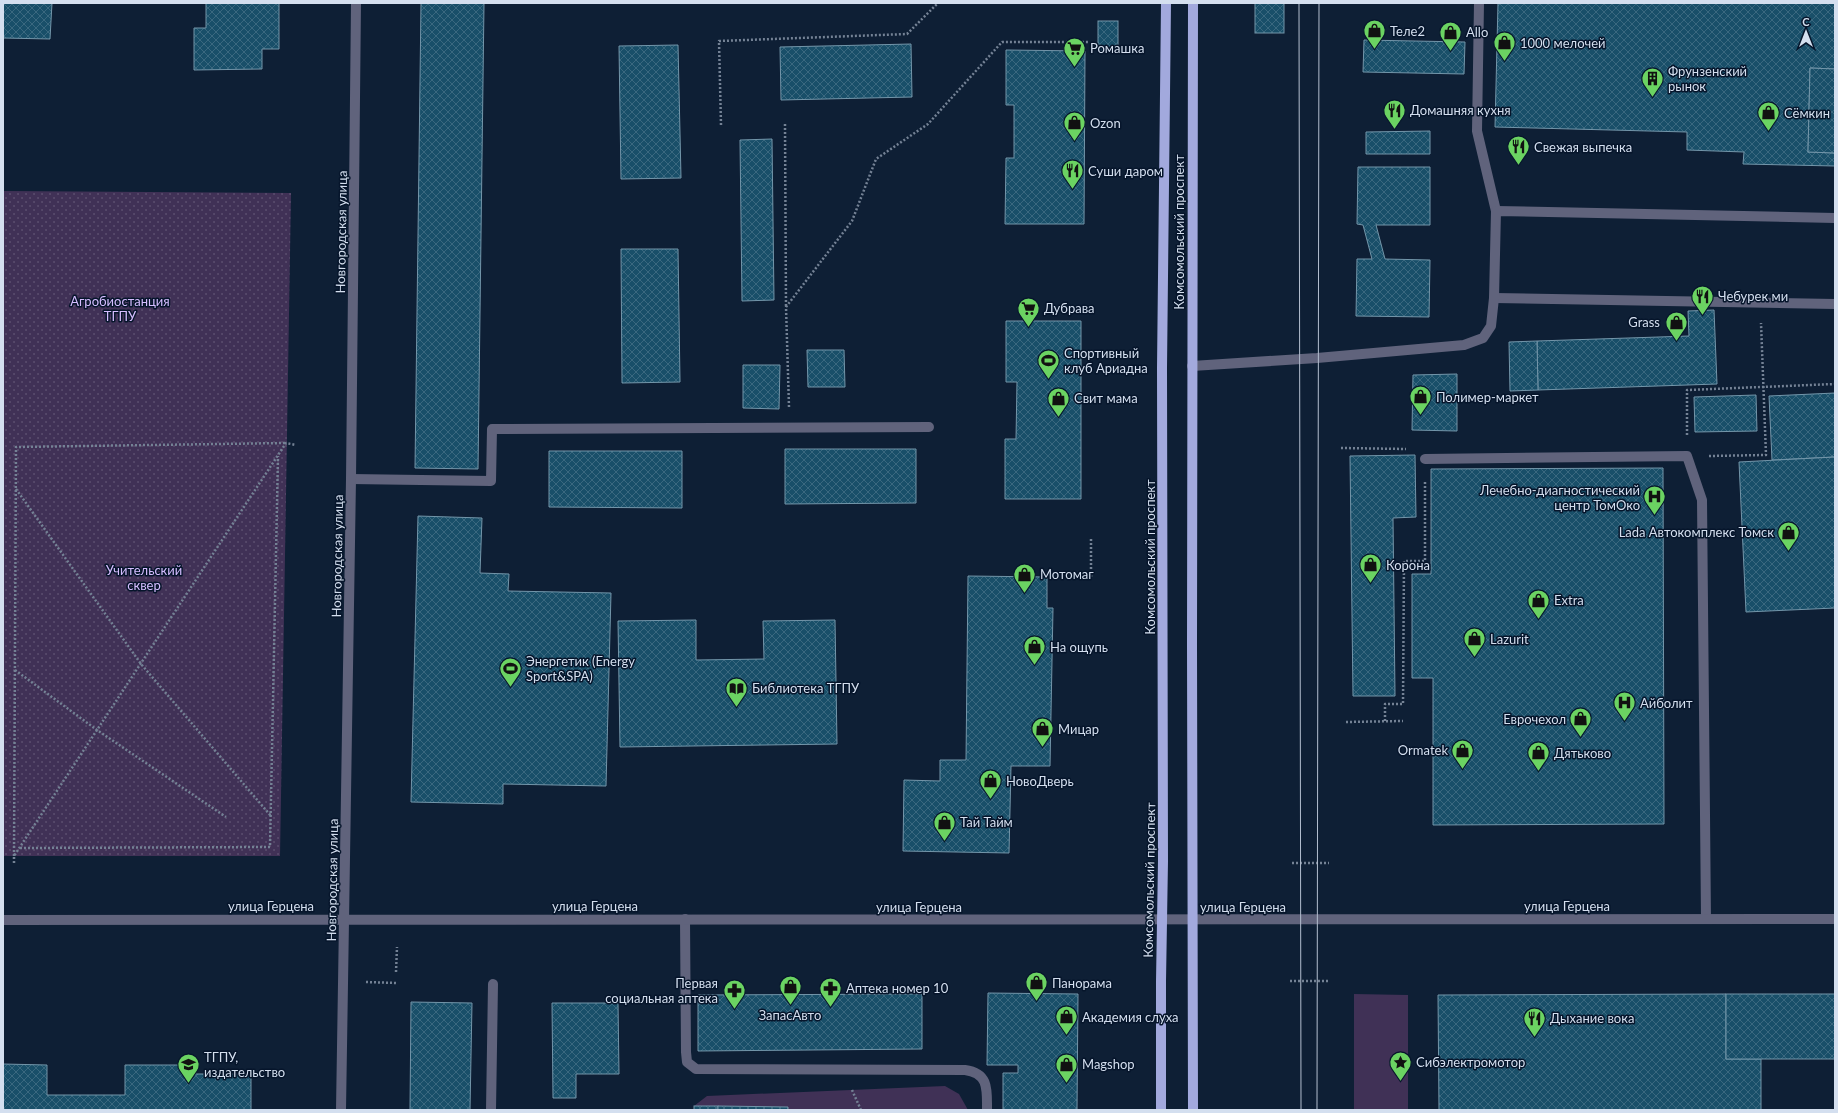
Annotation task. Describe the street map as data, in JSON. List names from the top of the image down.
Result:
{
  "streets": {
    "main road": ["Комсомольский проспект"],
    "street": ["Новгородская улица", "улица Герцена"]
  },
  "crossings": [
    ["Новгородская улица", "улица Герцена"],
    ["Комсомольский проспект", "улица Герцена"]
  ],
  "parks": ["Агробиостанция ТГПУ", "Учительский сквер"],
  "places": {
    "shop": [
      "Теле2",
      "Allo",
      "1000 мелочей",
      "Сёмкин",
      "Ozon",
      "Grass",
      "Полимер-маркет",
      "Свит мама",
      "Lada Автокомплекс Томск",
      "Корона",
      "Мотомаг",
      "Extra",
      "Lazurit",
      "На ощупь",
      "Еврочехол",
      "Мицар",
      "Ormatek",
      "Дятьково",
      "НовоДверь",
      "Тай Тайм",
      "Панорама",
      "ЗапасАвто",
      "Академия слуха",
      "Magshop"
    ],
    "supermarket": ["Ромашка", "Дубрава"],
    "building": ["Фрунзенский рынок"],
    "restaurant": [
      "Домашняя кухня",
      "Свежая выпечка",
      "Суши даром",
      "Чебурек ми",
      "Дыхание вока"
    ],
    "sports": ["Спортивный клуб Ариадна", "Энергетик (Energy Sport&SPA)"],
    "hospital": ["Лечебно-диагностический центр ТомОко", "Айболит"],
    "library": ["Библиотека ТГПУ"],
    "pharmacy": ["Аптека номер 10", "Первая социальная аптека"],
    "place": ["Сибэлектромотор"],
    "school or university": ["ТГПУ, издательство"]
  },
  "north": "top"
}
